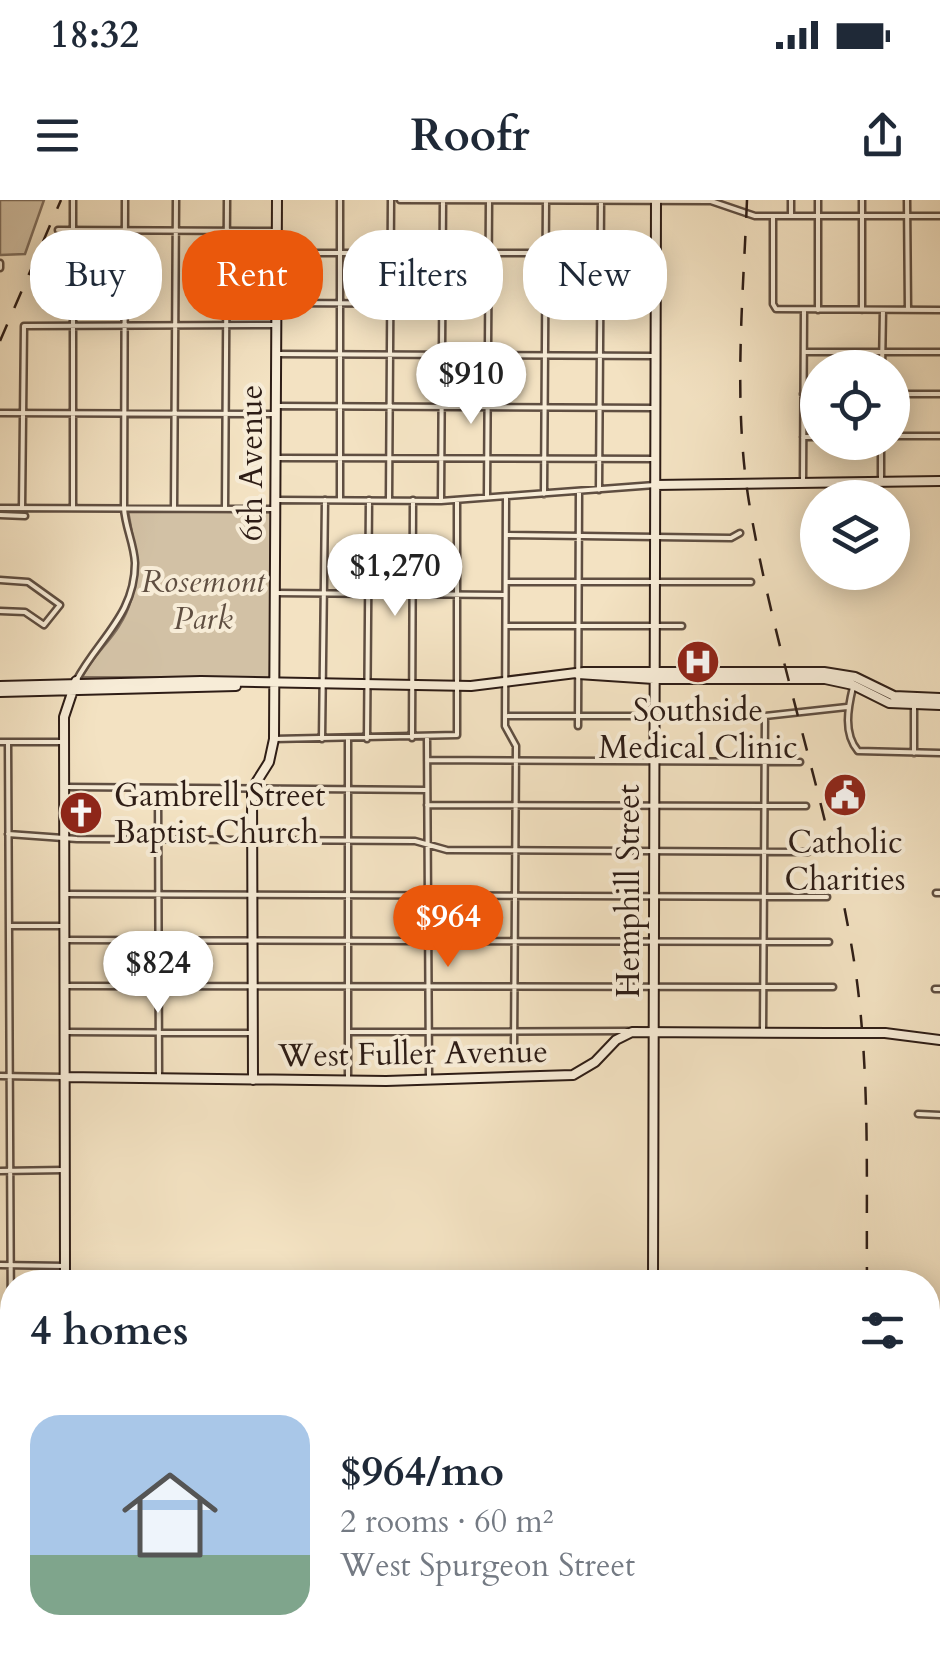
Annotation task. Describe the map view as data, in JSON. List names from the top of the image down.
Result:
{
  "streets": {
    "main road": ["6th Avenue", "Hemphill Street", "West Fuller Avenue"]
  },
  "crossings": [
    ["6th Avenue", "West Fuller Avenue"]
  ],
  "parks": ["Rosemont Park"],
  "places": {
    "hospital": ["Southside Medical Clinic"],
    "public building": ["Catholic Charities"],
    "church": ["Gambrell Street Baptist Church"]
  },
  "page": {
    "status": "18:32",
    "header": "Roofr",
    "chip": [
      "Buy",
      "Rent",
      "Filters",
      "New"
    ],
    "price": [
      "$910",
      "$1,270",
      "$964",
      "$824"
    ],
    "heading": "4 homes",
    "list": [
      {
        "name": "$964/mo",
        "note": "2 rooms · 60 m² · West Spurgeon Street"
      }
    ]
  }
}
